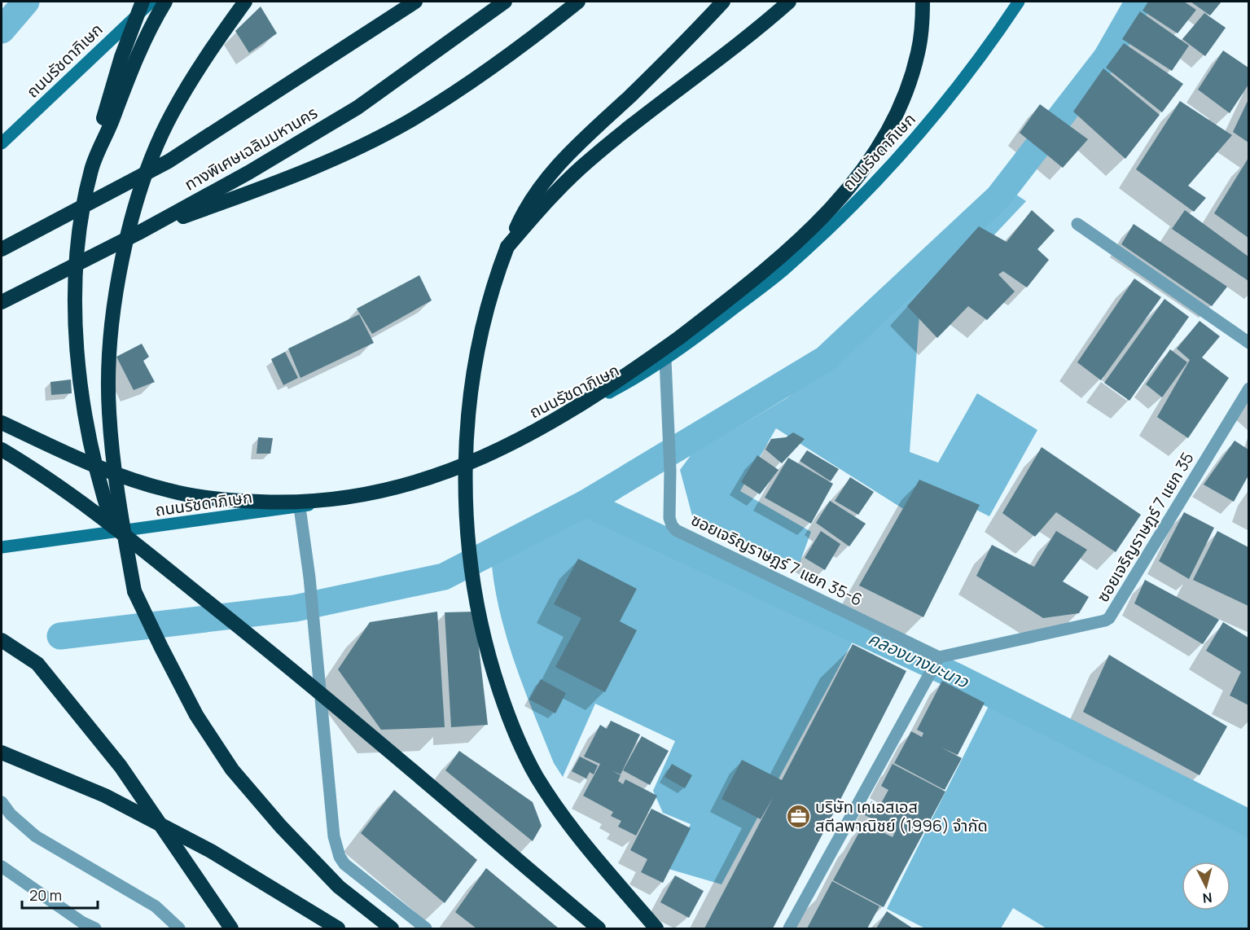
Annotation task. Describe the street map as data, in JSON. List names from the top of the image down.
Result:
{
  "streets": {
    "highway": ["ทางพิเศษเฉลิมมหานคร"],
    "main road": ["ถนนรัชดาภิเษก"],
    "street": ["ซอยเจริญราษฎร์ 7 แยก 35", "ซอยเจริญราษฎร์ 7 แยก 35-6"]
  },
  "crossings": [
    ["ถนนรัชดาภิเษก", "ซอยเจริญราษฎร์ 7 แยก 35-6"],
    ["ซอยเจริญราษฎร์ 7 แยก 35", "ซอยเจริญราษฎร์ 7 แยก 35-6"]
  ],
  "water": ["คลองบางมะนาว"],
  "places": {
    "office": ["บริษัท เคเอสเอส สตีลพาณิชย์ (1996) จำกัด"]
  },
  "scale_bar": "20 m",
  "north": "bottom"
}
